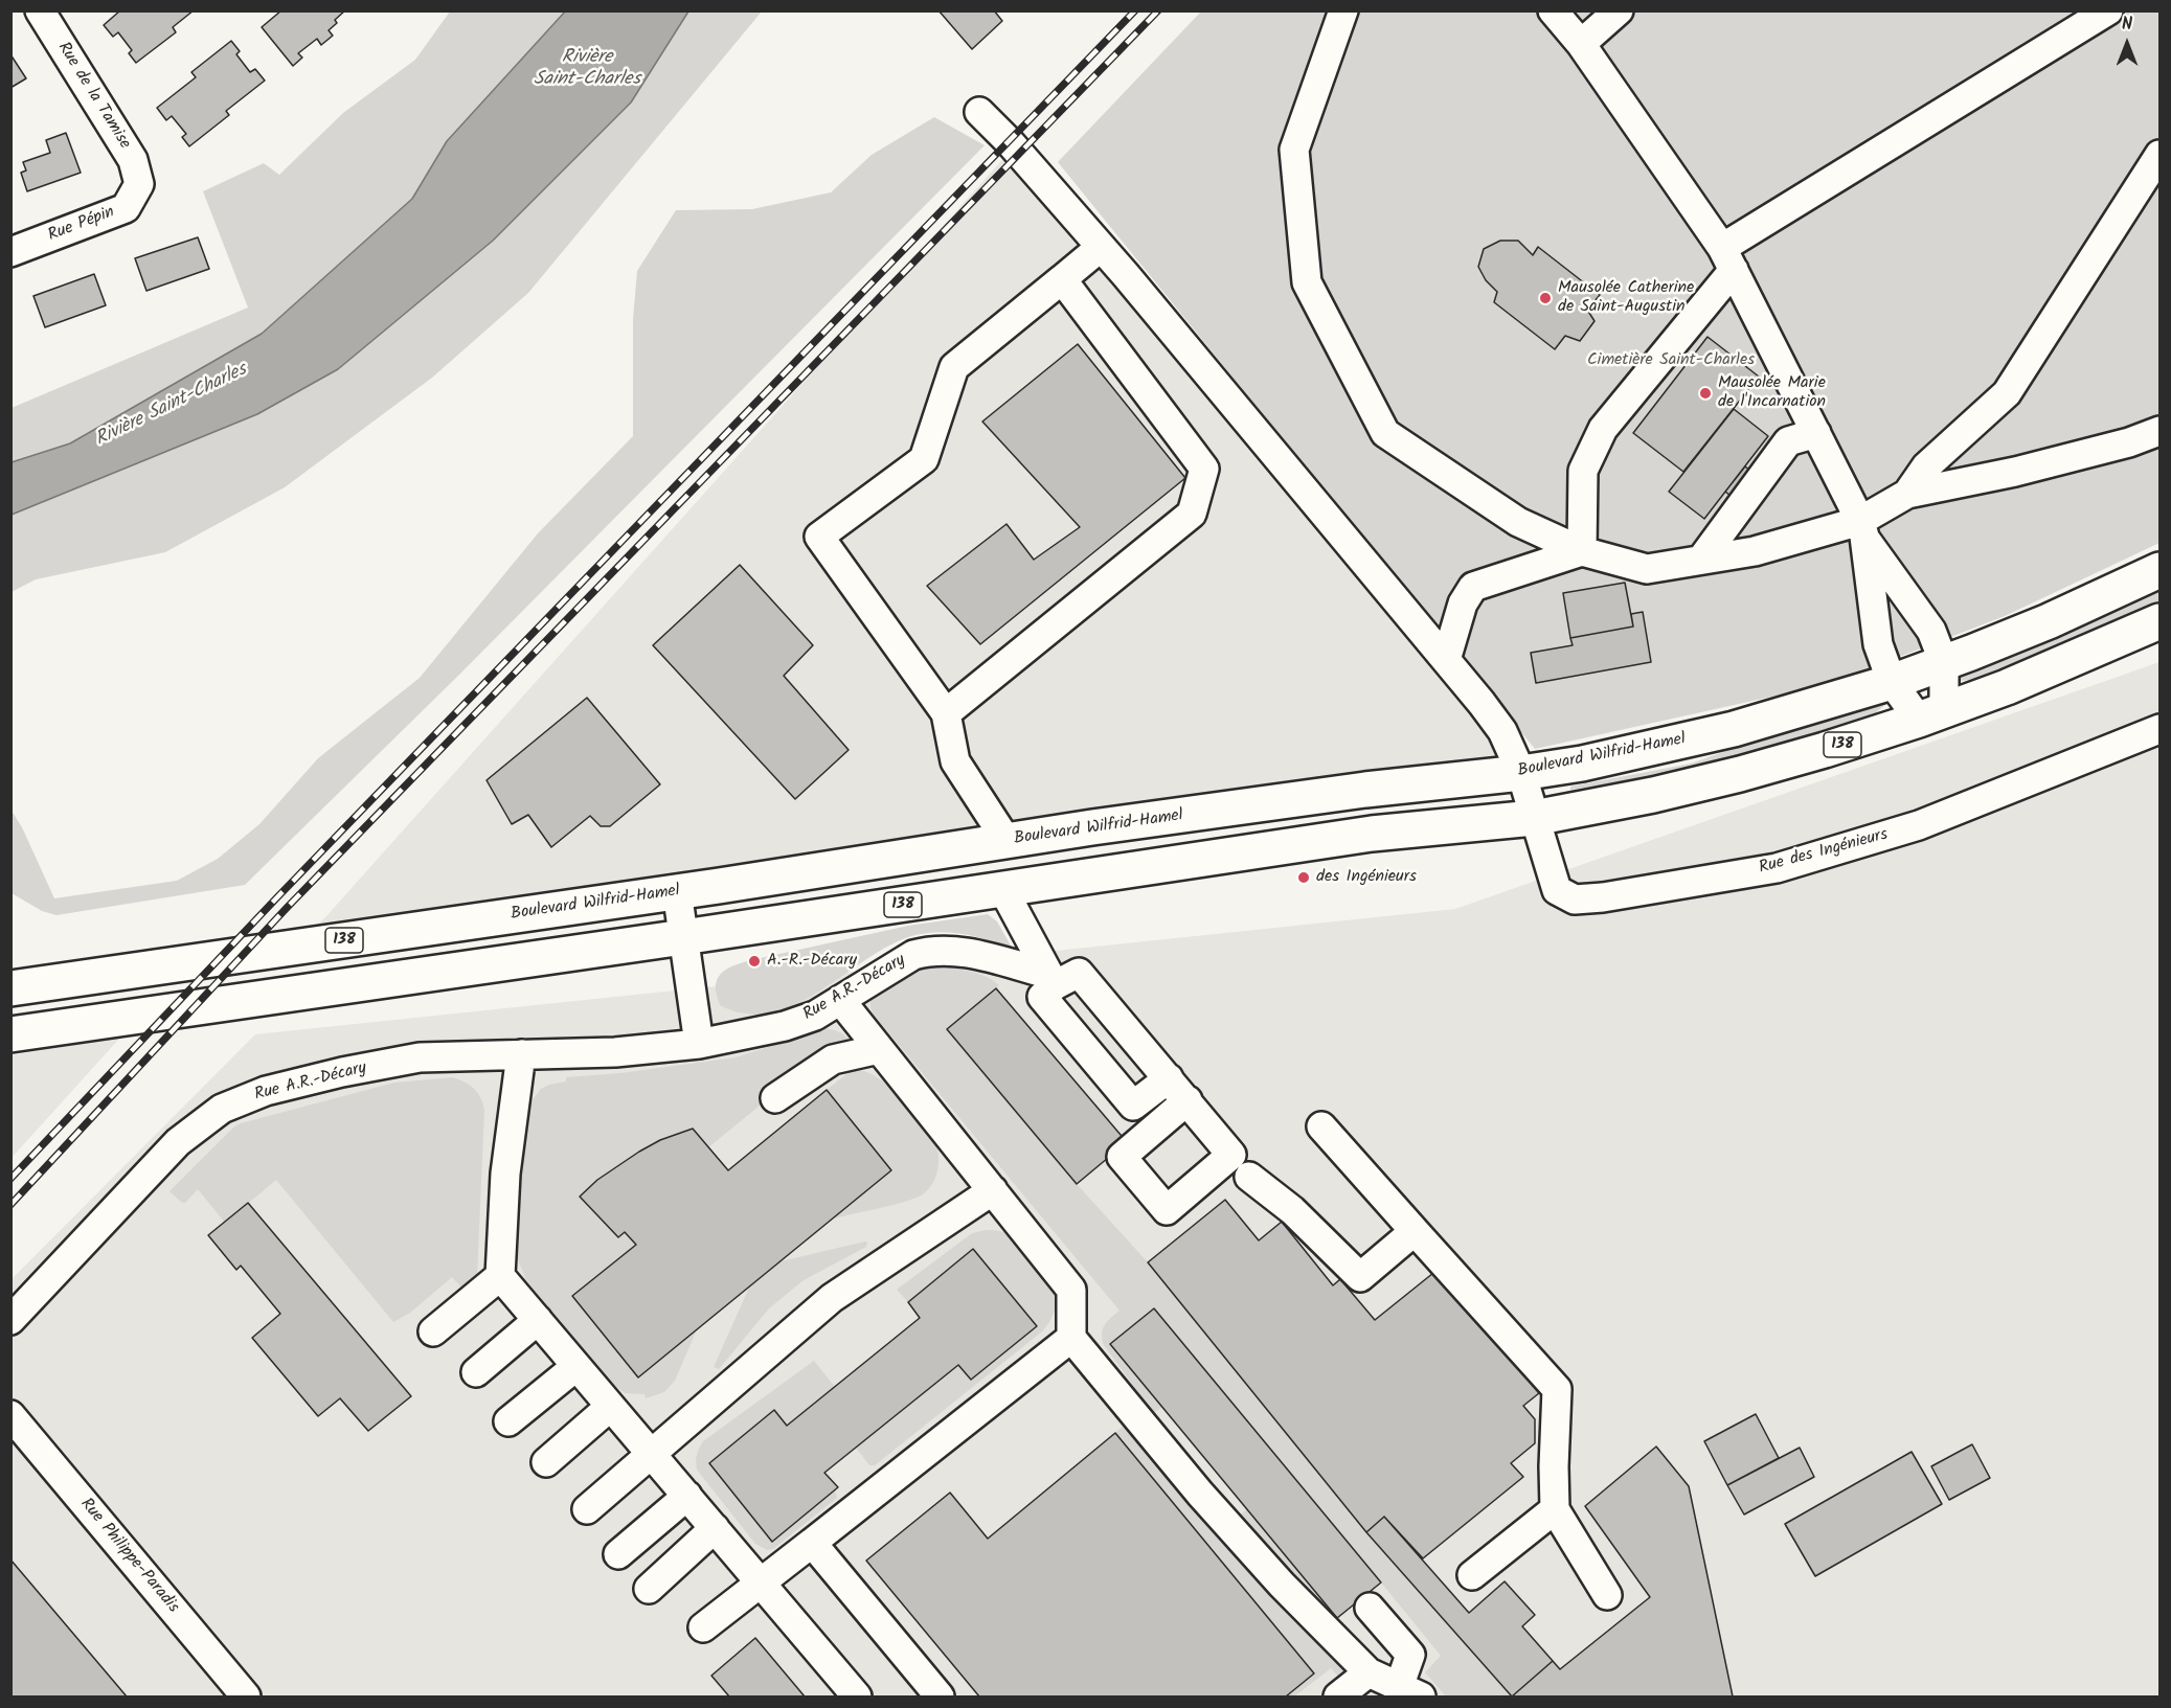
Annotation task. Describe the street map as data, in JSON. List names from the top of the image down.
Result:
{
  "streets": {
    "main road": ["138", "Boulevard Wilfrid-Hamel"],
    "street": [
      "Rue de la Tamise",
      "Rue Pépin",
      "Rue des Ingénieurs",
      "Rue A.R.-Décary",
      "Rue Philippe-Paradis"
    ]
  },
  "crossings": [
    ["Rue de la Tamise", "Rue Pépin"],
    ["138", "Rue des Ingénieurs"],
    ["Boulevard Wilfrid-Hamel", "Rue des Ingénieurs"]
  ],
  "water": ["Rivière Saint-Charles"],
  "parks": ["Cimetière Saint-Charles"],
  "places": [
    "Mausolée Catherine de Saint-Augustin",
    "Mausolée Marie de l'Incarnation",
    "des Ingénieurs",
    "A.-R.-Décary"
  ],
  "north": "top"
}
